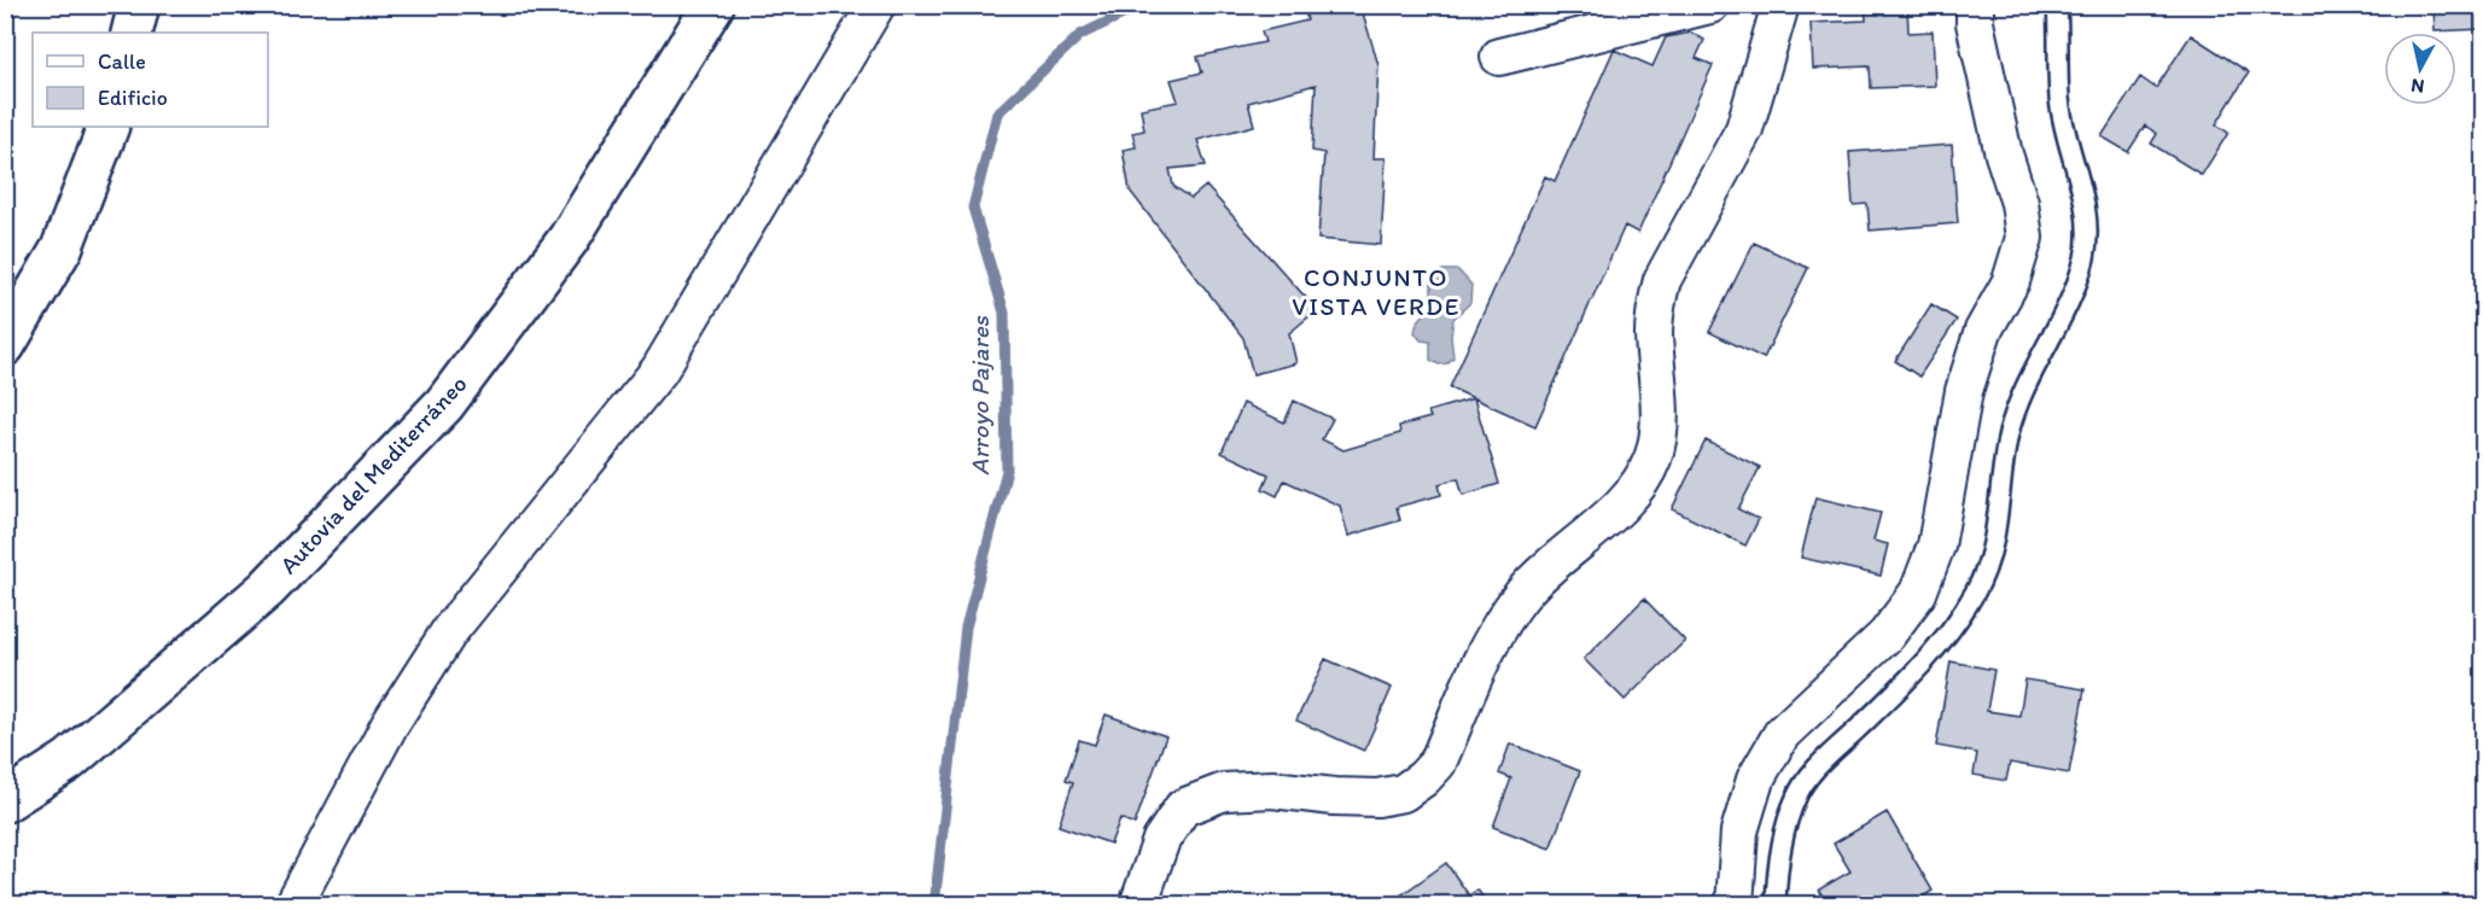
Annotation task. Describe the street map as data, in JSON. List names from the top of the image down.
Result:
{
  "streets": {
    "highway": ["Autovía del Mediterráneo"]
  },
  "districts": ["CONJUNTO VISTA VERDE"],
  "water": ["Arroyo Pajares"],
  "legend": ["Calle", "Edificio"],
  "north": "bottom"
}
